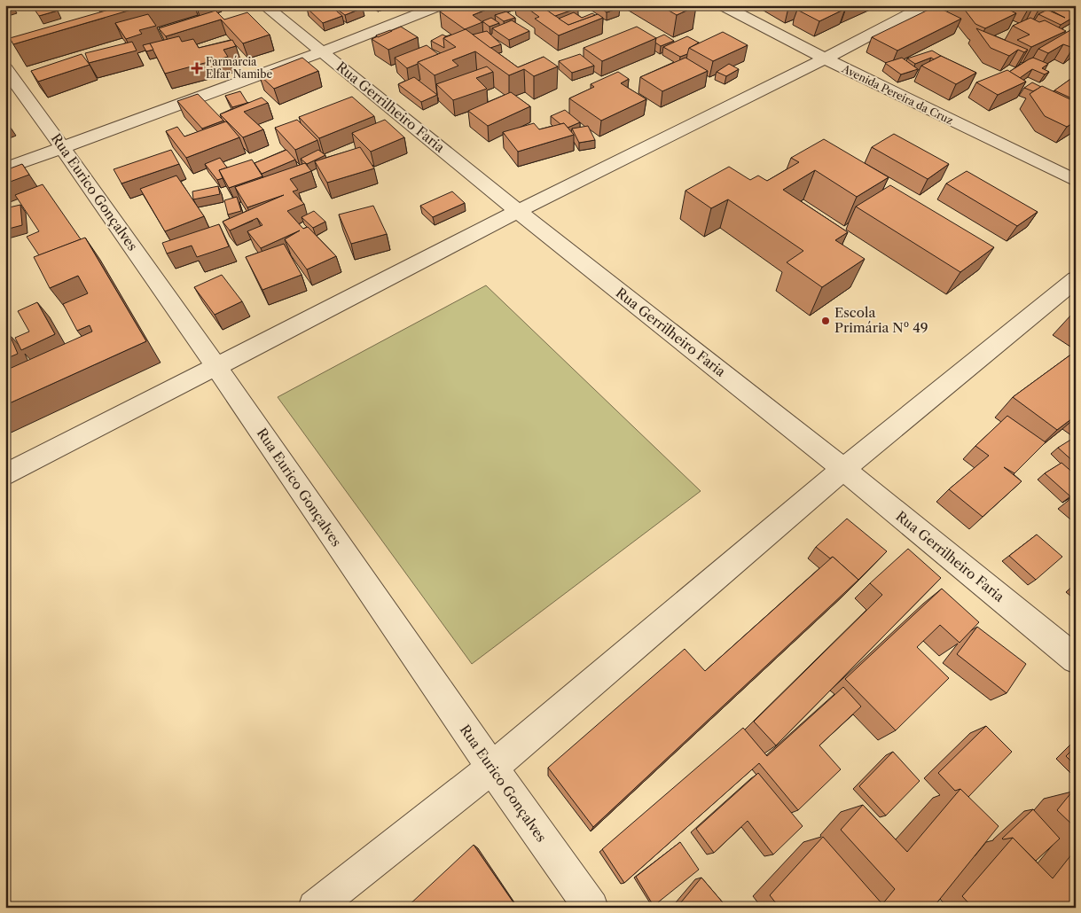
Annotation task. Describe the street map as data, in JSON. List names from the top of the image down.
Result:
{
  "streets": {
    "street": ["Avenida Pereira da Cruz", "Rua Gerrilheiro Faria", "Rua Eurico Gonçalves"]
  },
  "places": {
    "health": ["Farmárcia Elfar Namibe"],
    "other": ["Escola Primária Nº 49"]
  }
}
